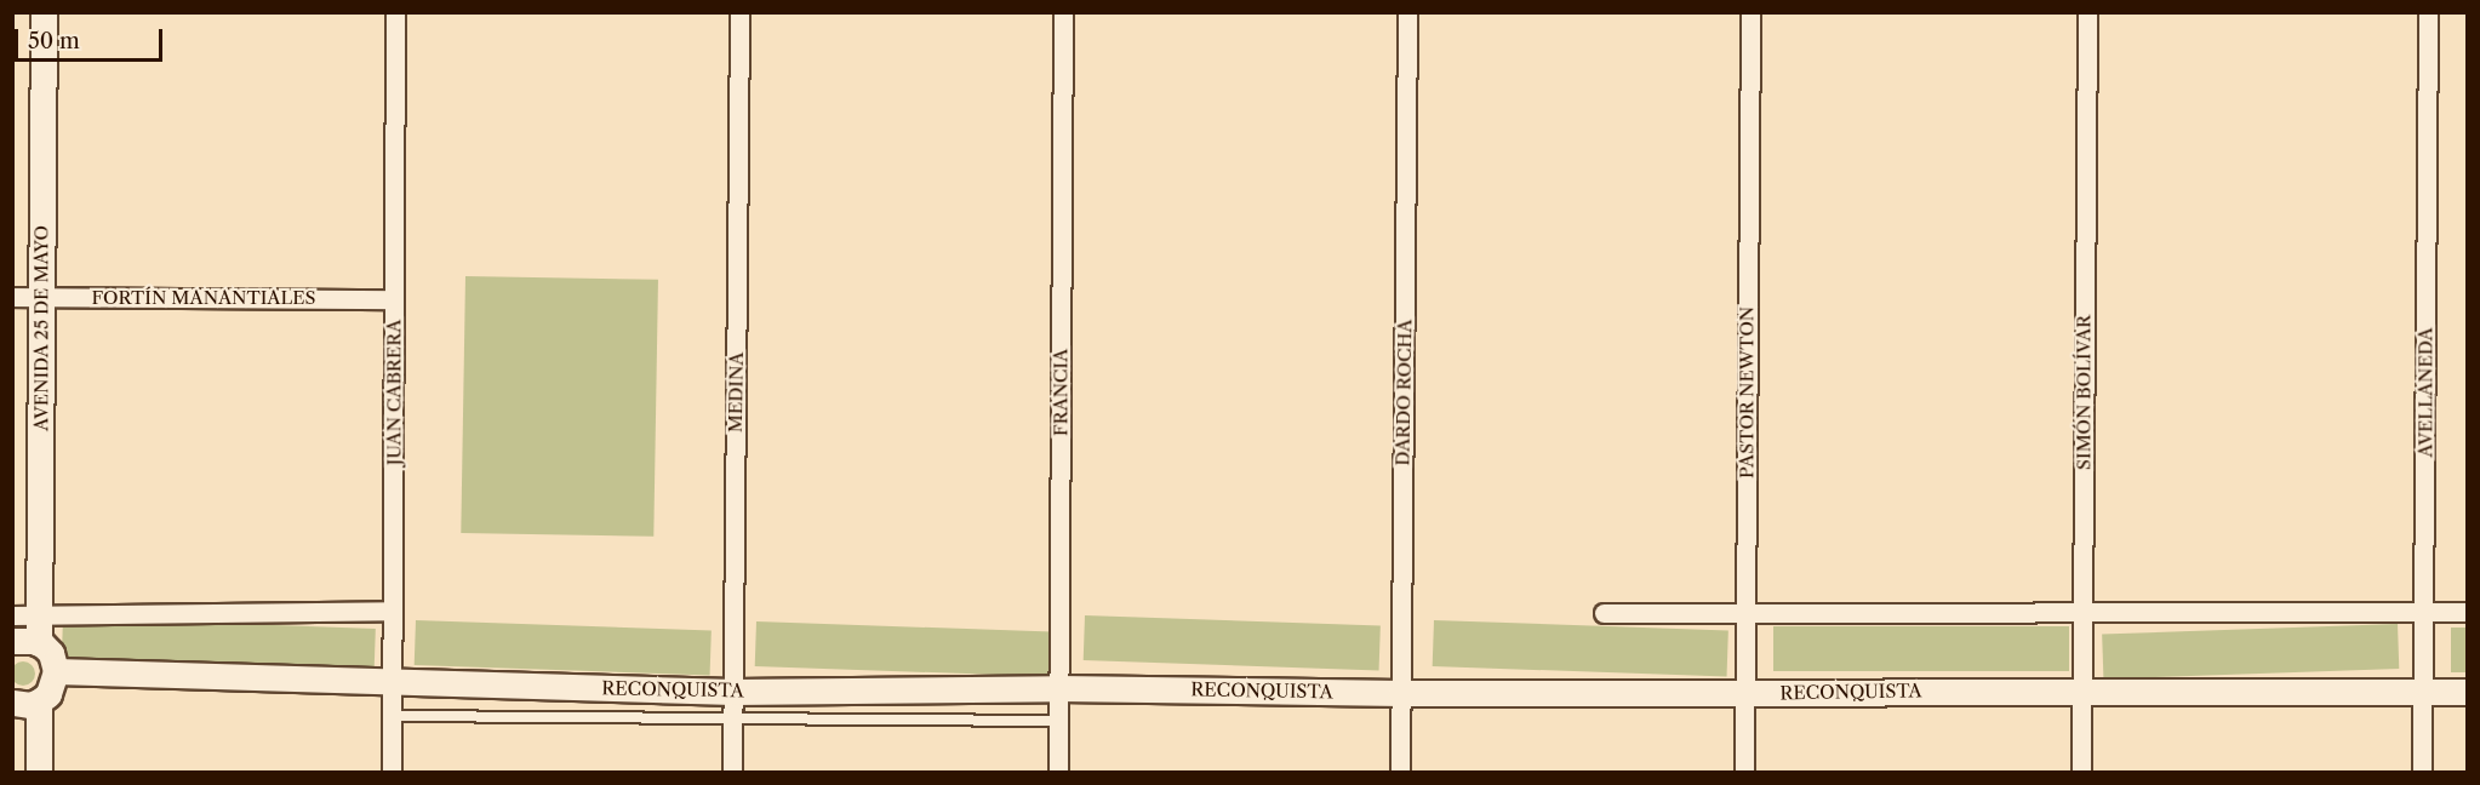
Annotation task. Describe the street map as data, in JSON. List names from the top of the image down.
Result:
{
  "streets": {
    "street": [
      "FORTÍN MANANTIALES",
      "AVENIDA 25 DE MAYO",
      "JUAN CABRERA",
      "MEDINA",
      "FRANCIA",
      "DARDO ROCHA",
      "PASTOR NEWTON",
      "SIMÓN BOLÍVAR",
      "AVELLANEDA",
      "RECONQUISTA"
    ]
  },
  "crossings": [
    ["FORTÍN MANANTIALES", "AVENIDA 25 DE MAYO"],
    ["FORTÍN MANANTIALES", "JUAN CABRERA"],
    ["JUAN CABRERA", "RECONQUISTA"],
    ["MEDINA", "RECONQUISTA"],
    ["FRANCIA", "RECONQUISTA"],
    ["DARDO ROCHA", "RECONQUISTA"],
    ["PASTOR NEWTON", "RECONQUISTA"],
    ["SIMÓN BOLÍVAR", "RECONQUISTA"],
    ["AVELLANEDA", "RECONQUISTA"]
  ],
  "scale_bar": "50 m"
}
